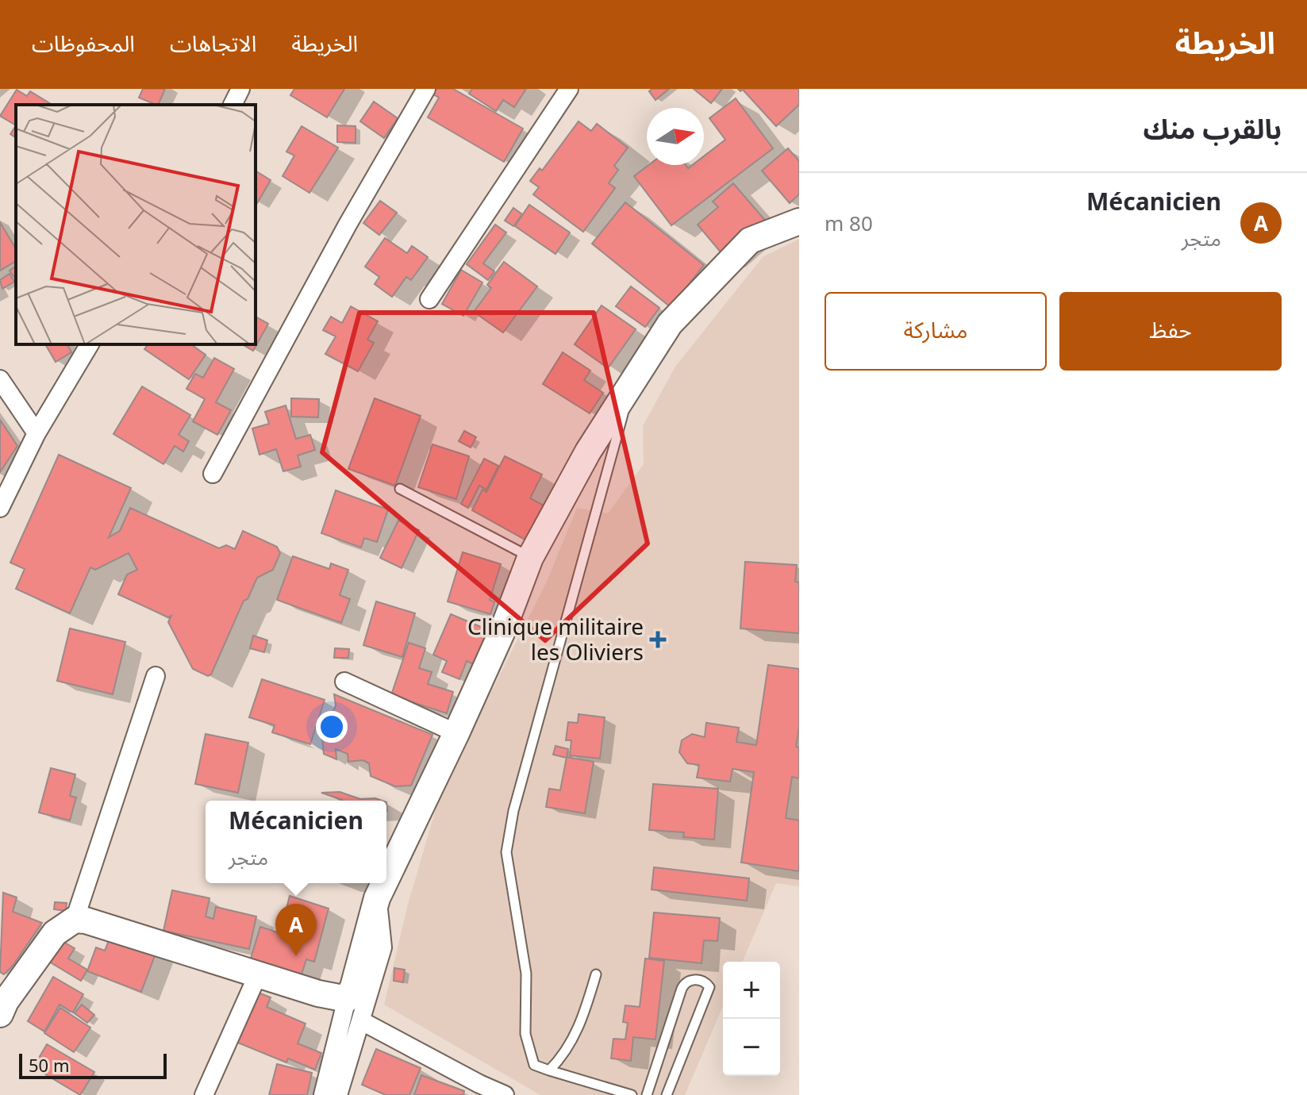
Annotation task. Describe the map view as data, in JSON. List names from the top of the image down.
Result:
{
  "places": {
    "health": ["Clinique militaire les Oliviers"]
  },
  "scale_bar": "50 m",
  "north": "right",
  "page": {
    "header": "الخريطة",
    "nav": ["الخريطة", "الاتجاهات", "المحفوظات"],
    "heading": "بالقرب منك",
    "list": [
      {
        "mark": "A",
        "name": "Mécanicien",
        "note": "متجر",
        "value": "80 m"
      }
    ],
    "buttons": ["حفظ", "مشاركة"],
    "popup": ["Mécanicien", "متجر"],
    "pins": "A",
    "map_buttons": ["+", "−"],
    "scale": "50 m"
  }
}
